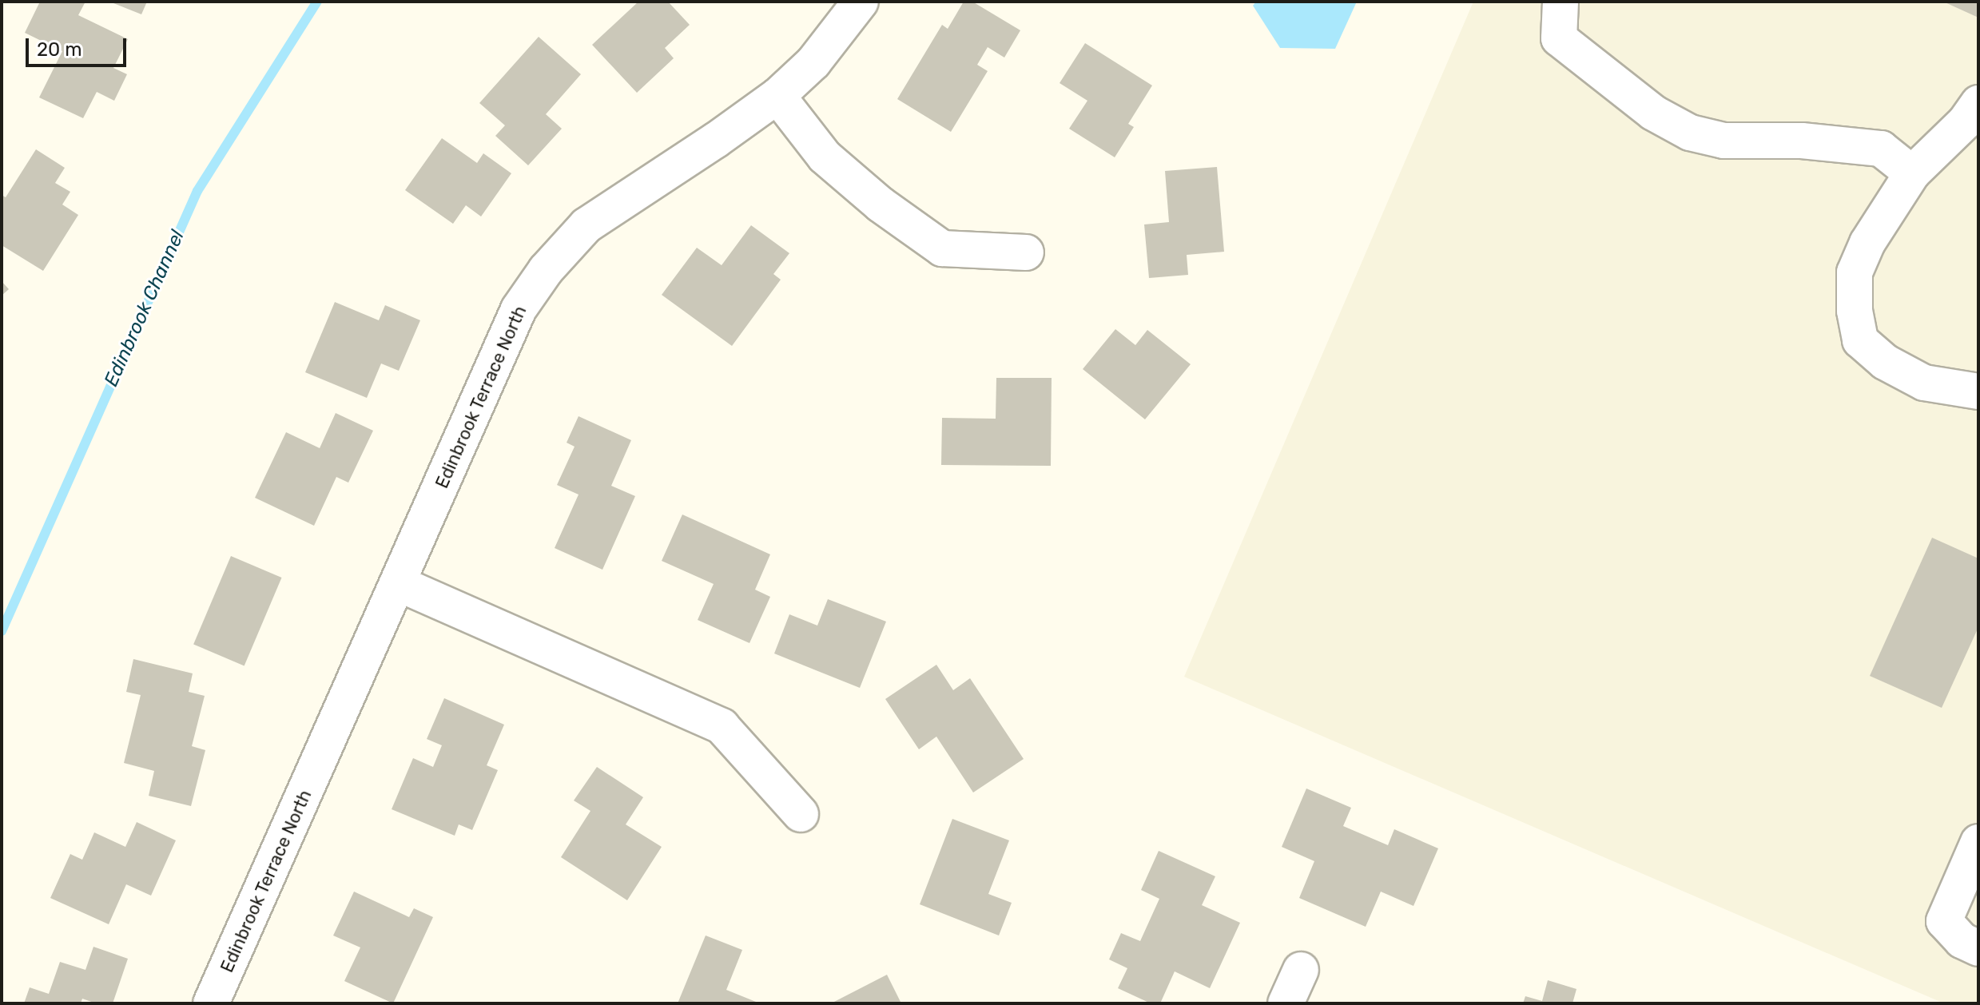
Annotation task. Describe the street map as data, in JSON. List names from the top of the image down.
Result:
{
  "streets": {
    "street": ["Edinbrook Terrace North"]
  },
  "water": ["Edinbrook Channel"],
  "scale_bar": "20 m"
}
